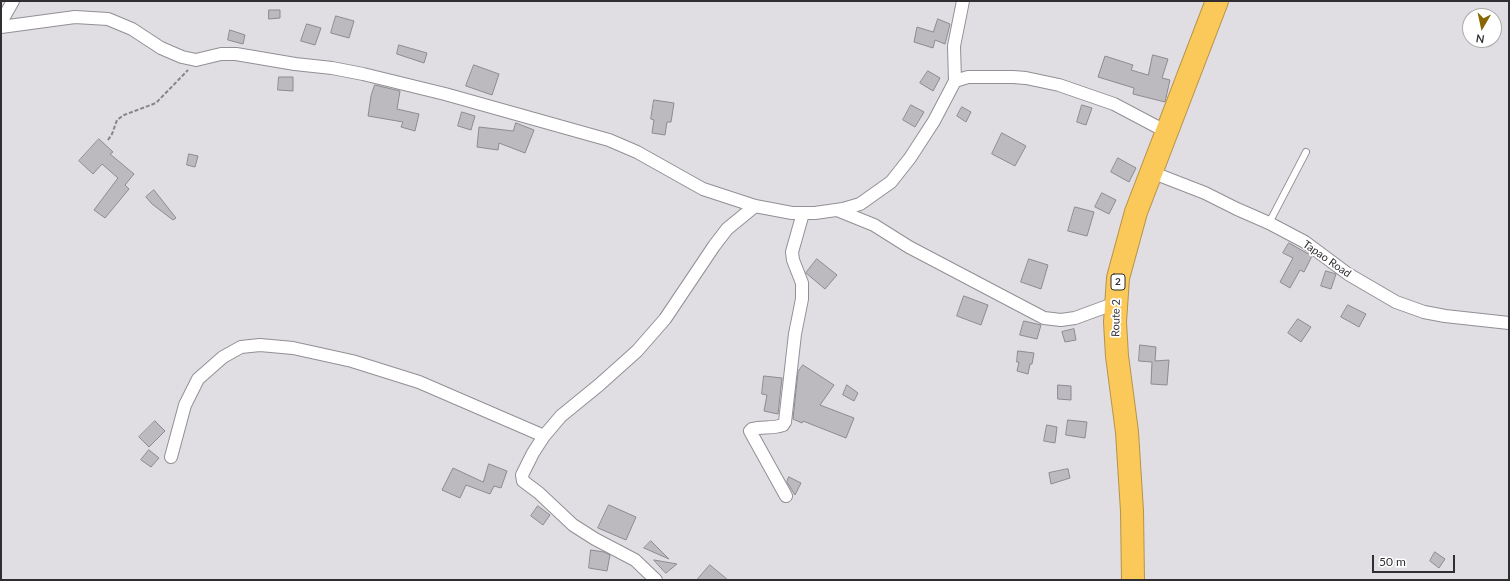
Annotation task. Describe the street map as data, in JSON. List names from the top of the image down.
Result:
{
  "streets": {
    "highway": ["2", "Route 2"],
    "street": ["Tapao Road"]
  },
  "crossings": [
    ["Tapao Road", "Route 2"]
  ],
  "scale_bar": "50 m",
  "north": "bottom"
}
